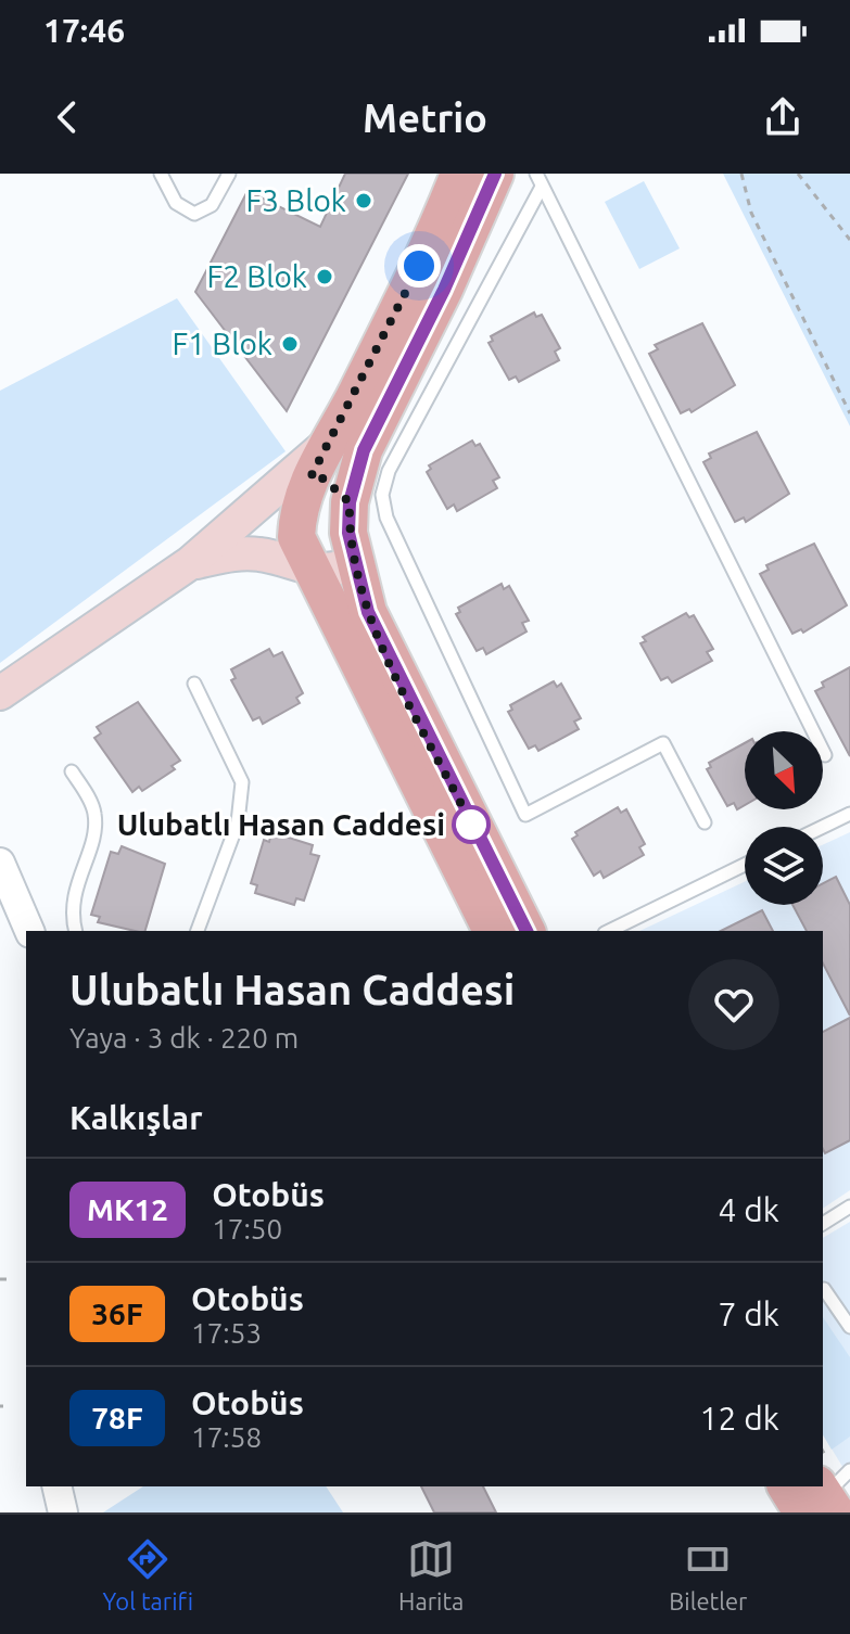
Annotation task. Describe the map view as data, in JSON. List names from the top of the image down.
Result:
{
  "places": [
    "F3 Blok",
    "F2 Blok",
    "F1 Blok",
    "Ulubatlı Hasan Caddesi"
  ],
  "lines": ["bus line MK12"],
  "north": "bottom right",
  "page": {
    "status": "17:46",
    "header": "Metrio",
    "heading": [
      ["Ulubatlı Hasan Caddesi", "Yaya · 3 dk · 220 m"],
      "Kalkışlar"
    ],
    "list": [
      {
        "mark": "MK12",
        "name": "Otobüs",
        "note": "17:50",
        "value": "4 dk"
      },
      {
        "mark": "36F",
        "name": "Otobüs",
        "note": "17:53",
        "value": "7 dk"
      },
      {
        "mark": "78F",
        "name": "Otobüs",
        "note": "17:58",
        "value": "12 dk"
      }
    ],
    "tabs": ["Yol tarifi", "Harita", "Biletler"]
  }
}
